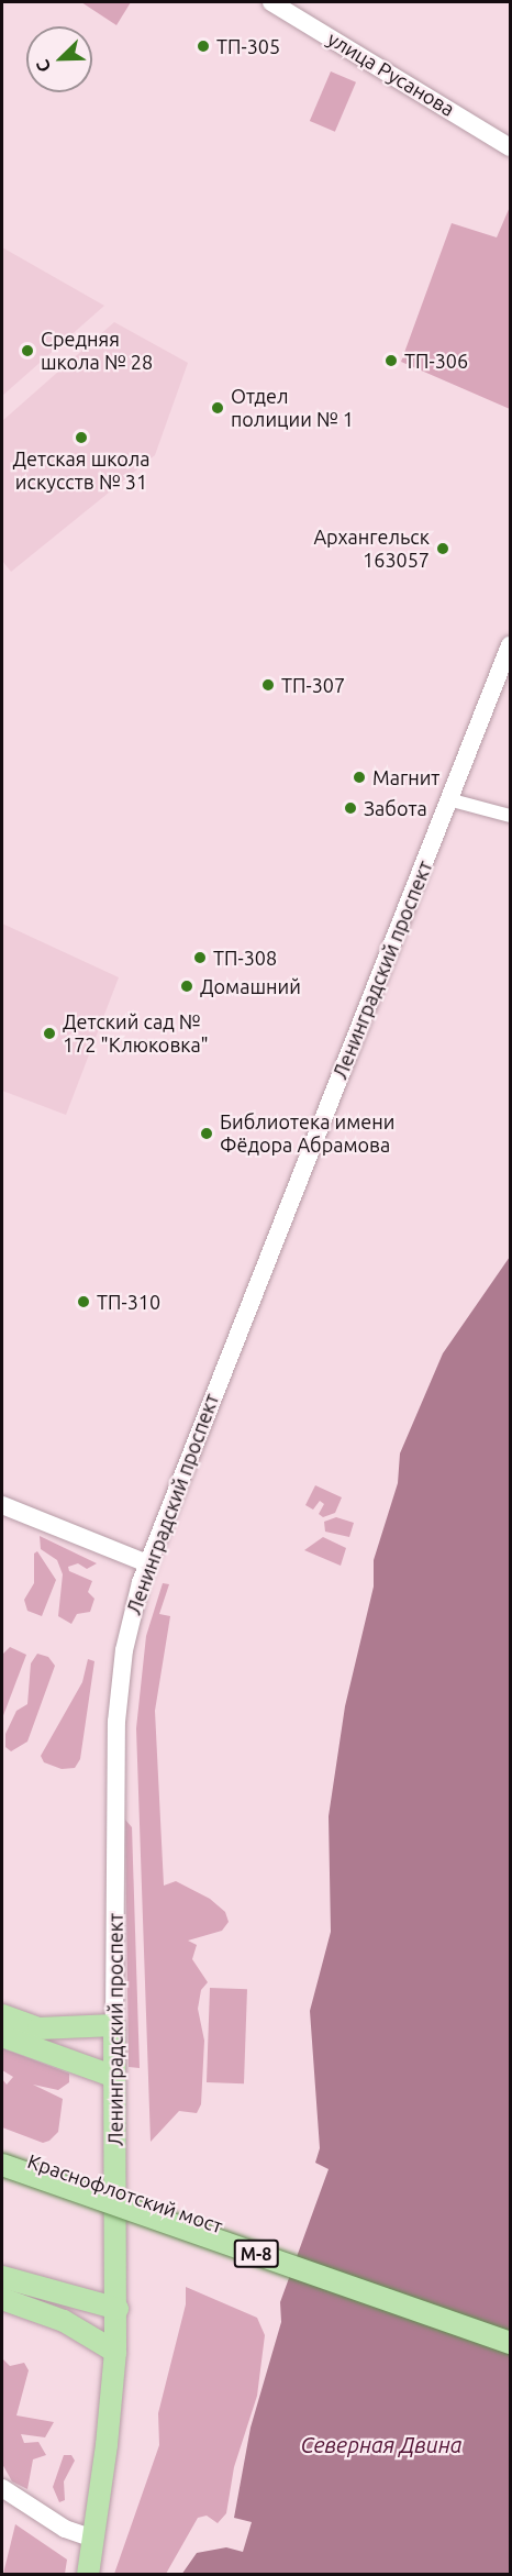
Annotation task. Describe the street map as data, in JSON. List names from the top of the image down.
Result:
{
  "streets": {
    "main road": [
      "улица Русанова",
      "Ленинградский проспект",
      "Краснофлотский мост",
      "М-8"
    ]
  },
  "water": ["Северная Двина"],
  "places": [
    "ТП-305",
    "Средняя школа № 28",
    "ТП-306",
    "Отдел полиции № 1",
    "Детская школа искусств № 31",
    "Архангельск 163057",
    "ТП-307",
    "Магнит",
    "Забота",
    "ТП-308",
    "Домашний",
    "Детский сад № 172 \"Клюковка\"",
    "Библиотека имени Фёдора Абрамова",
    "ТП-310"
  ],
  "north": "bottom left"
}
